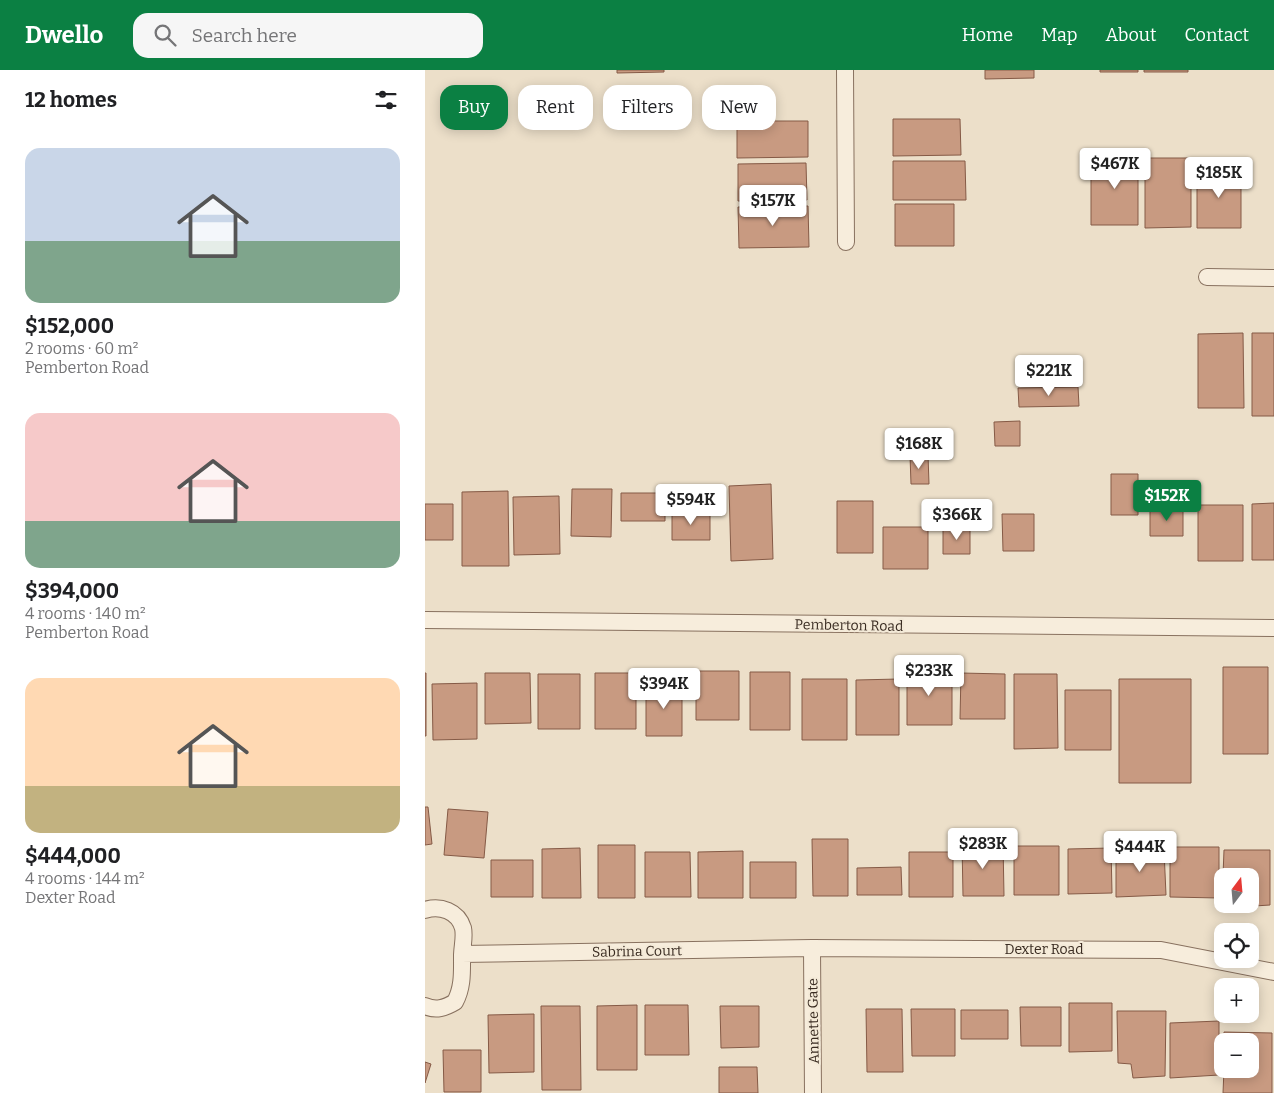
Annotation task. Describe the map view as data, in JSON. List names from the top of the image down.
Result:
{
  "streets": {
    "street": [
      "Pemberton Road",
      "Dexter Road",
      "Sabrina Court",
      "Annette Gate"
    ]
  },
  "crossings": [
    ["Dexter Road", "Sabrina Court"],
    ["Dexter Road", "Annette Gate"],
    ["Sabrina Court", "Annette Gate"]
  ],
  "north": "top",
  "page": {
    "header": "Dwello",
    "search": "Search here",
    "nav": [
      "Home",
      "Map",
      "About",
      "Contact"
    ],
    "heading": "12 homes",
    "chip": [
      "Buy",
      "Rent",
      "Filters",
      "New"
    ],
    "list": [
      {
        "name": "$152,000",
        "note": "2 rooms · 60 m² · Pemberton Road"
      },
      {
        "name": "$394,000",
        "note": "4 rooms · 140 m² · Pemberton Road"
      },
      {
        "name": "$444,000",
        "note": "4 rooms · 144 m² · Dexter Road"
      }
    ],
    "price": [
      "$467K",
      "$185K",
      "$157K",
      "$221K",
      "$168K",
      "$152K",
      "$594K",
      "$366K",
      "$233K",
      "$394K",
      "$283K",
      "$444K"
    ],
    "map_buttons": ["+", "−"]
  }
}
